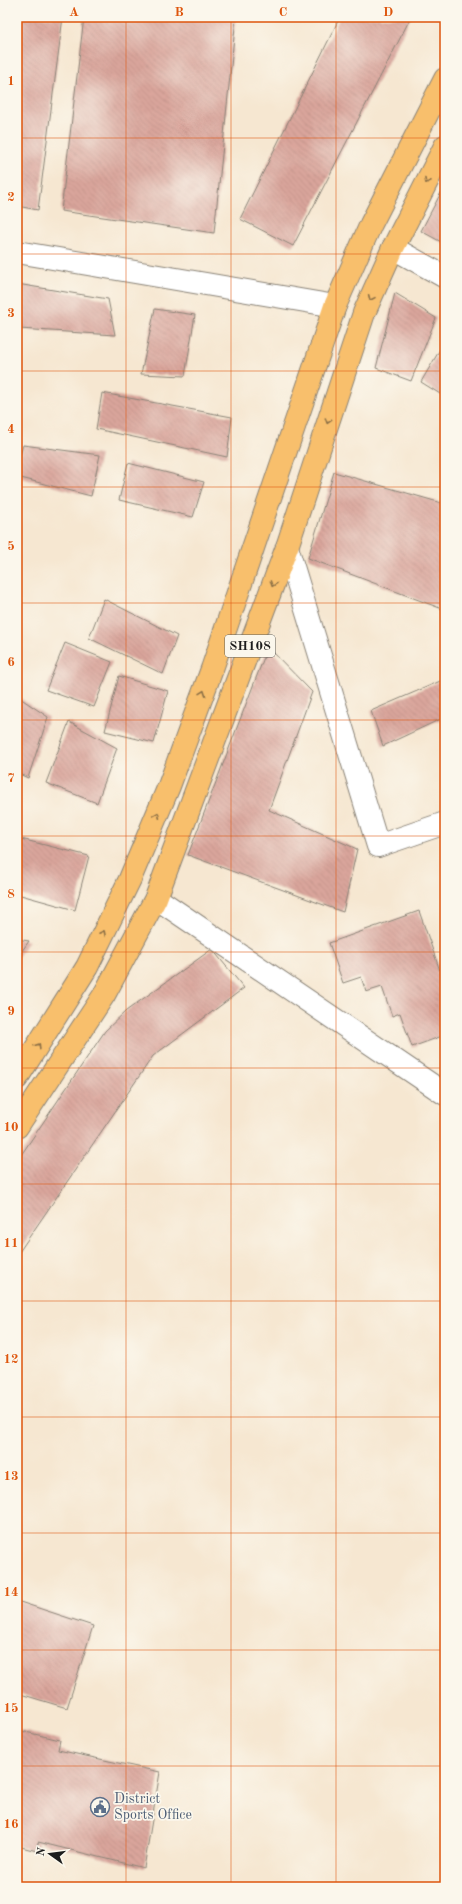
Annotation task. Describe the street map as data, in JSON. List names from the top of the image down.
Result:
{
  "streets": {
    "main road": ["SH108"]
  },
  "places": {
    "public building": ["District Sports Office"]
  },
  "north": "left",
  "grid": {
    "columns": [
      "A",
      "B",
      "C",
      "D"
    ],
    "rows": [
      "1",
      "2",
      "3",
      "4",
      "5",
      "6",
      "7",
      "8",
      "9",
      "10",
      "11",
      "12",
      "13",
      "14",
      "15",
      "16"
    ]
  }
}
